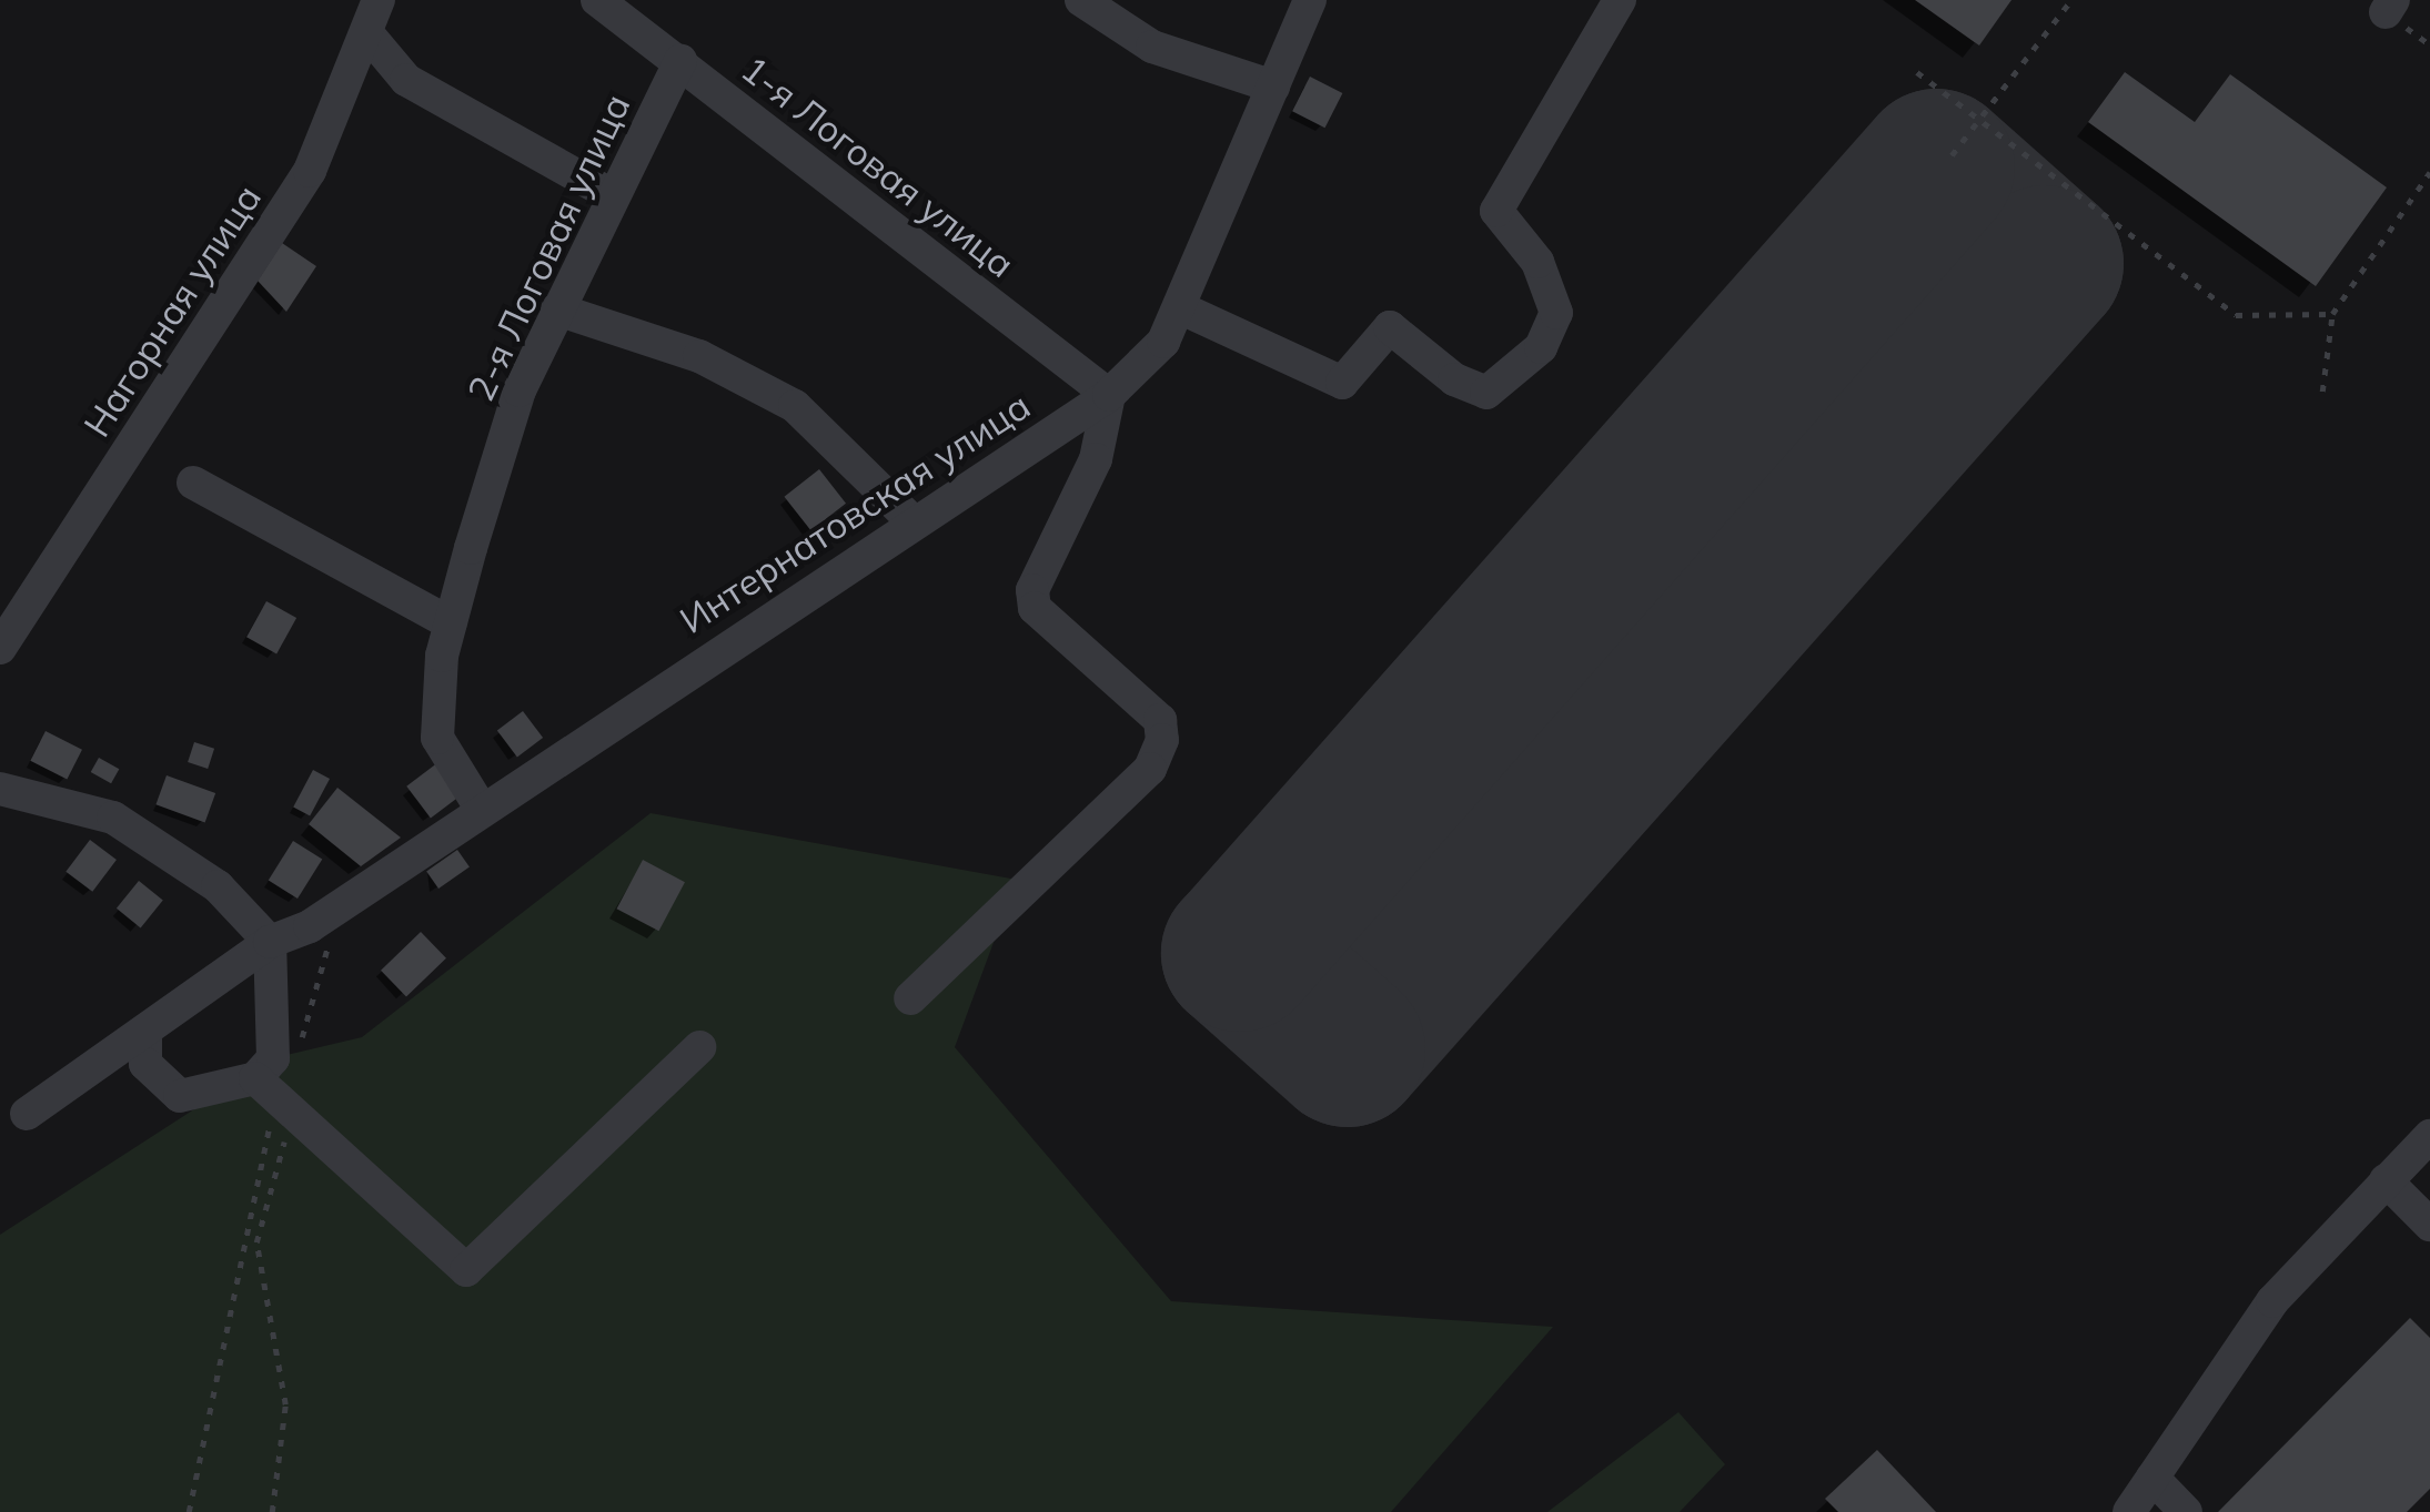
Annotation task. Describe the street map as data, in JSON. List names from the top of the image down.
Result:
{
  "streets": {
    "street": [
      "1-я Логовая улица",
      "2-я Логовая улица",
      "Нагорная улица",
      "Интернатовская улица"
    ]
  },
  "crossings": [
    ["1-я Логовая улица", "2-я Логовая улица"],
    ["1-я Логовая улица", "Интернатовская улица"],
    ["2-я Логовая улица", "Интернатовская улица"]
  ]
}
